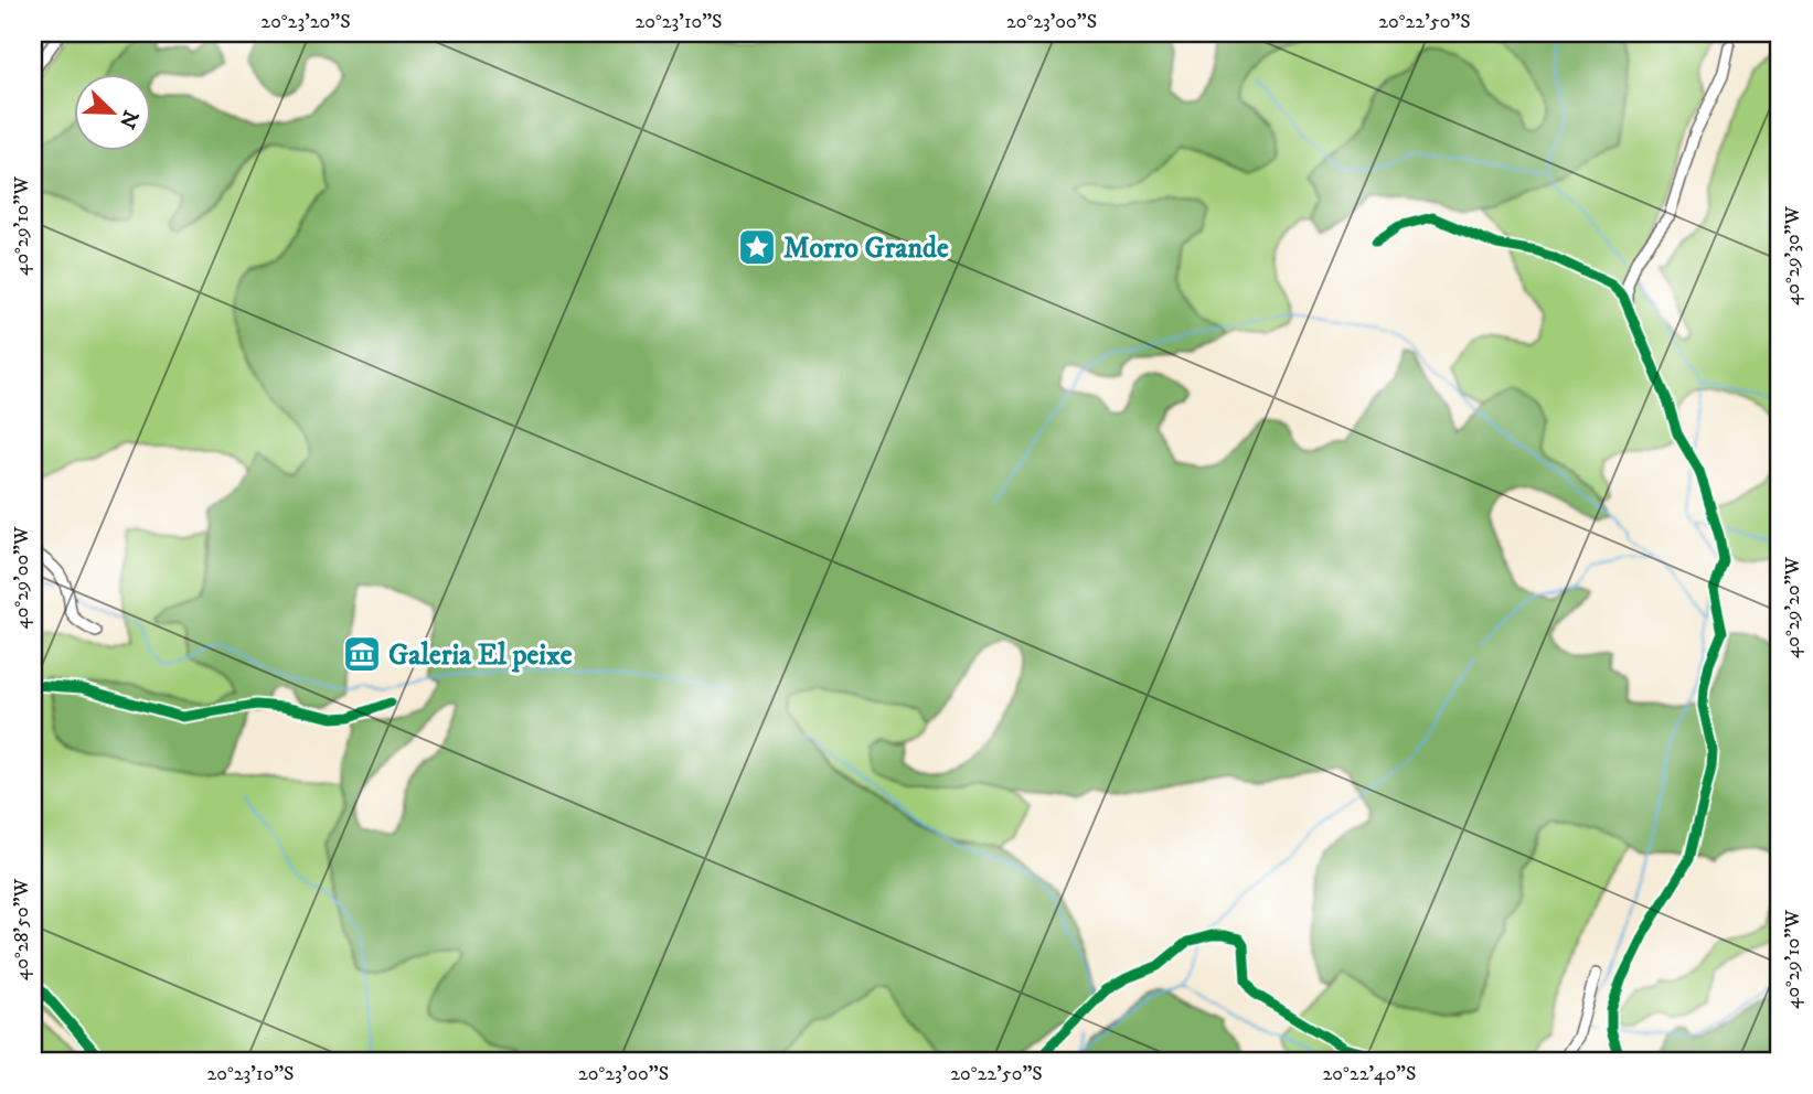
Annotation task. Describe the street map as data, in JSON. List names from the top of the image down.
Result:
{
  "places": {
    "place": ["Morro Grande"],
    "museum": ["Galeria El peixe"]
  },
  "north": "bottom right",
  "coordinates": [
    "20°23'20\"S",
    "20°23'10\"S",
    "20°23'00\"S",
    "20°22'50\"S",
    "40°29'10\"W",
    "40°29'30\"W",
    "40°29'00\"W",
    "40°29'20\"W",
    "40°28'50\"W",
    "20°22'40\"S"
  ]
}
